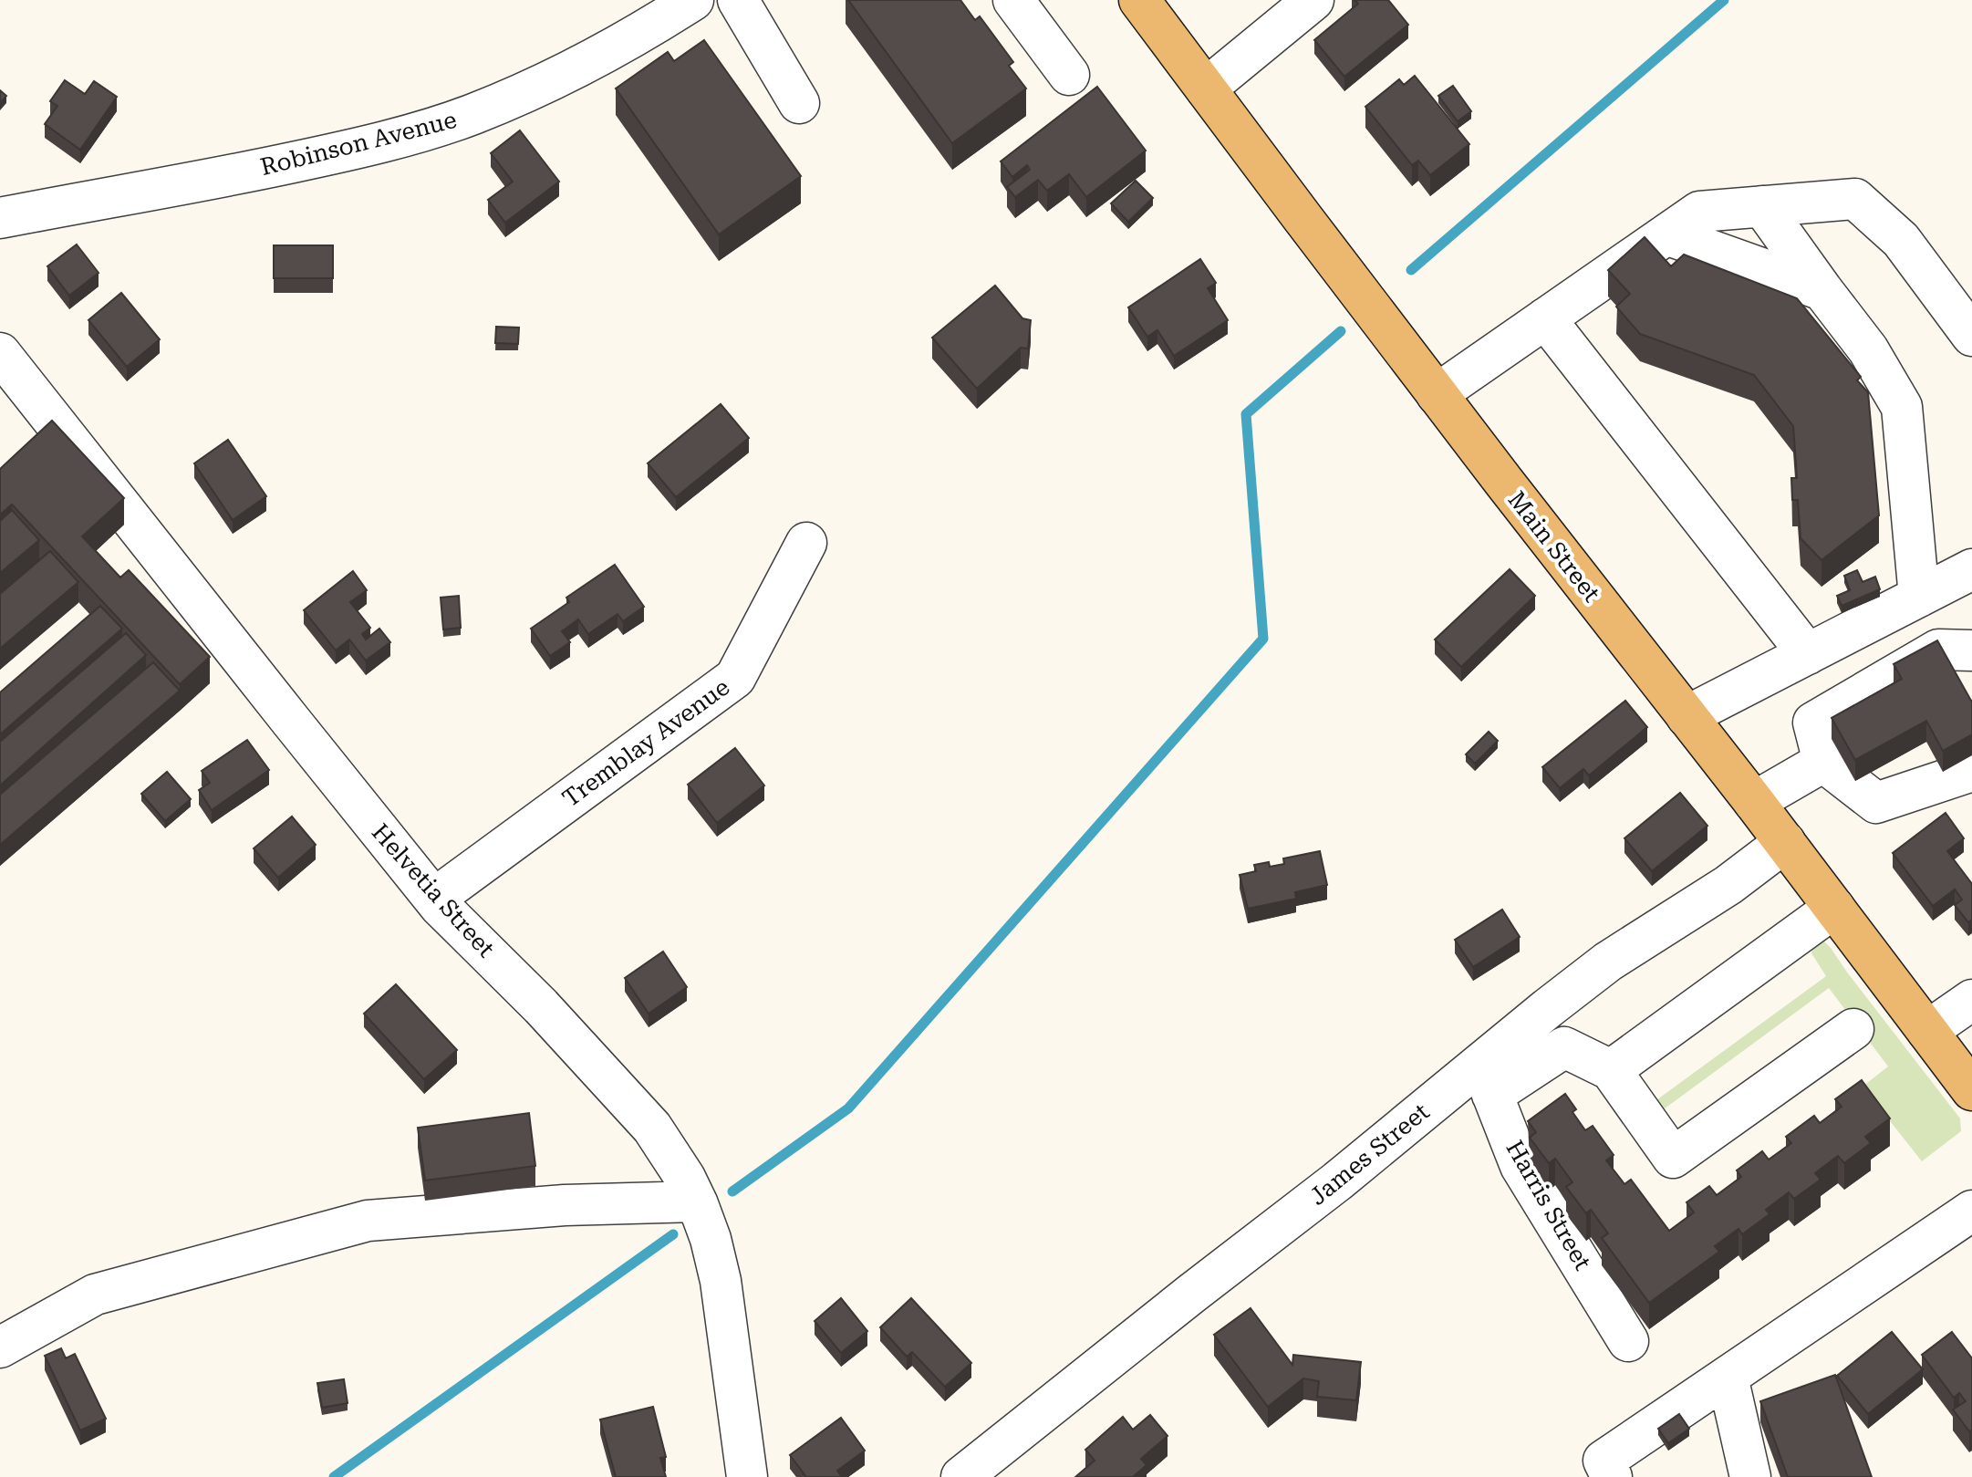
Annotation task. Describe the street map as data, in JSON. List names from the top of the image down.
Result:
{
  "streets": {
    "main road": ["Main Street"],
    "street": [
      "Robinson Avenue",
      "Tremblay Avenue",
      "Helvetia Street",
      "James Street",
      "Harris Street"
    ]
  },
  "crossings": [
    ["Main Street", "James Street"],
    ["Tremblay Avenue", "Helvetia Street"],
    ["James Street", "Harris Street"]
  ]
}
